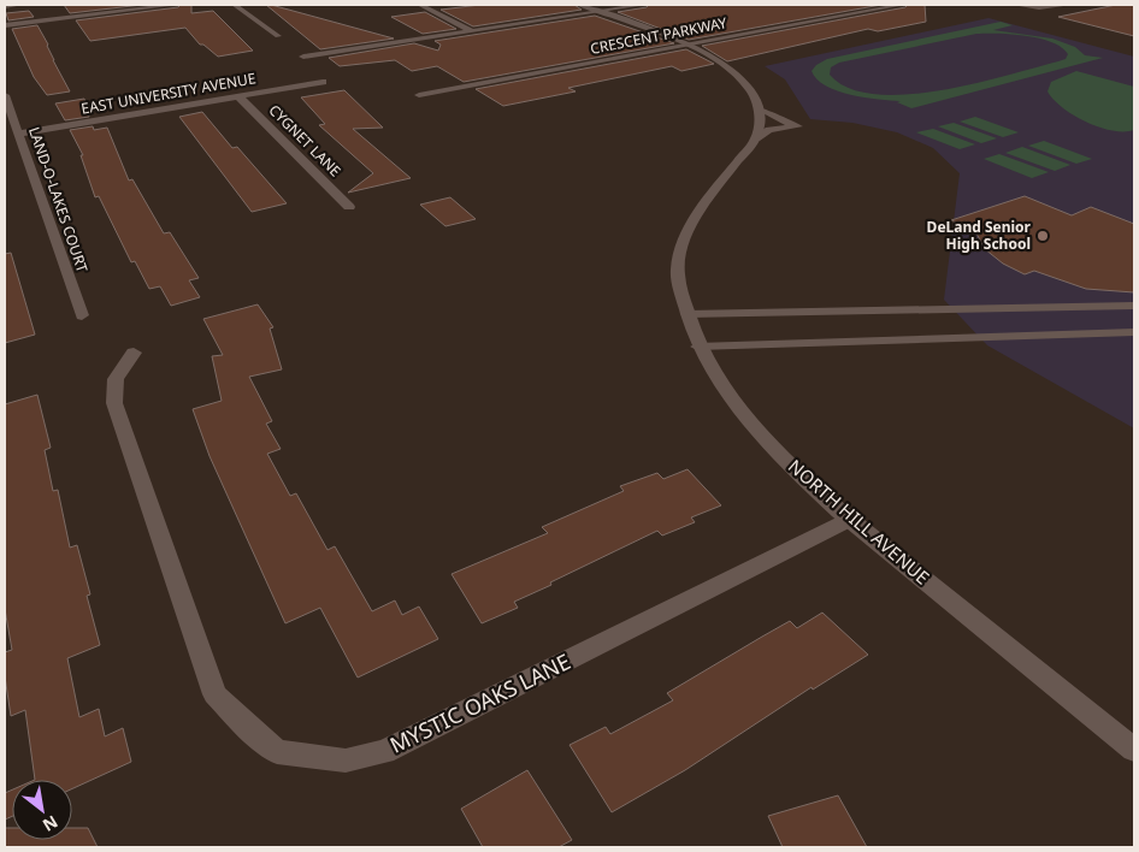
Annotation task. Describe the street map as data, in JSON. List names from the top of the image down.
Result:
{
  "streets": {
    "street": [
      "CRESCENT PARKWAY",
      "EAST UNIVERSITY AVENUE",
      "CYGNET LANE",
      "LAND-O-LAKES COURT",
      "NORTH HILL AVENUE",
      "MYSTIC OAKS LANE"
    ]
  },
  "crossings": [
    ["EAST UNIVERSITY AVENUE", "CYGNET LANE"],
    ["EAST UNIVERSITY AVENUE", "LAND-O-LAKES COURT"],
    ["NORTH HILL AVENUE", "MYSTIC OAKS LANE"]
  ],
  "places": ["DeLand Senior High School"],
  "north": "bottom right"
}
